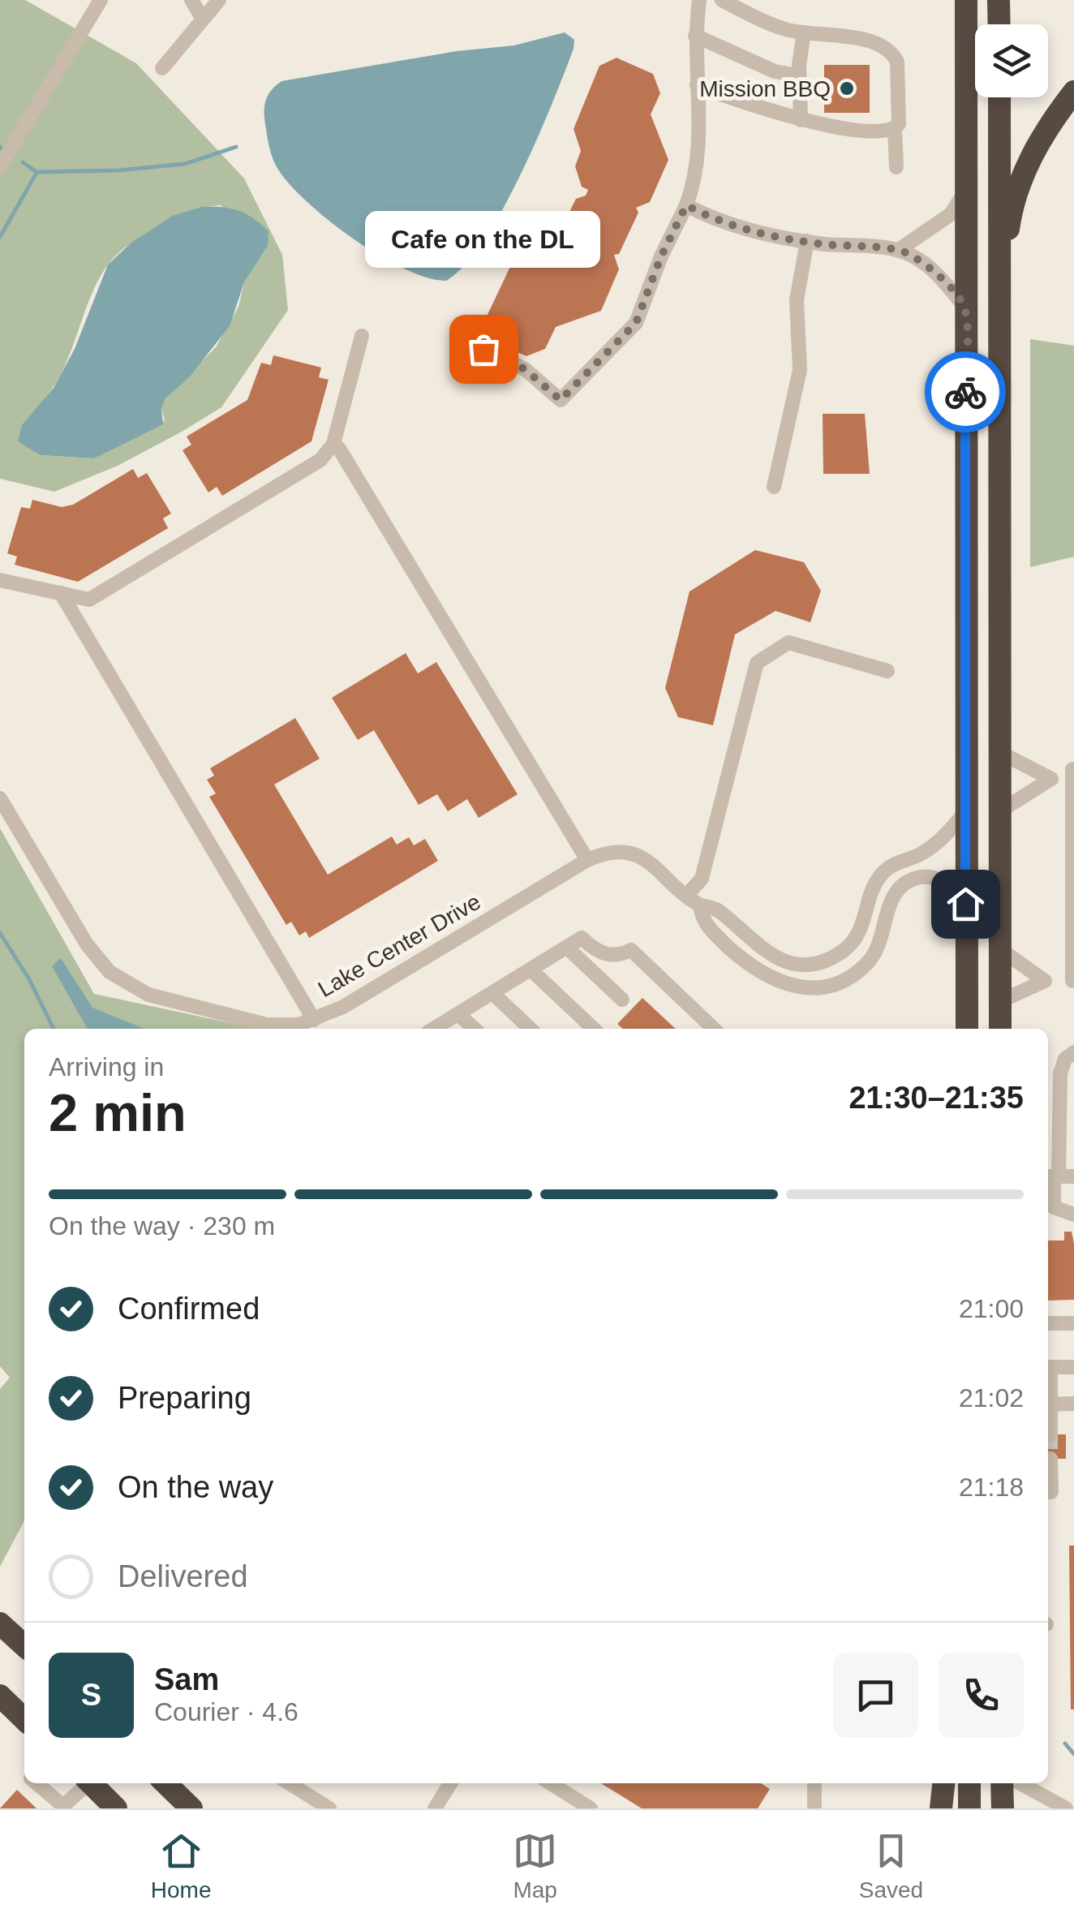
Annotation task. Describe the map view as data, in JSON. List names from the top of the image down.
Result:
{
  "streets": {
    "street": ["Lake Center Drive"]
  },
  "places": ["Mission BBQ", "Cafe on the DL"],
  "page": {
    "bubble": "Cafe on the DL",
    "heading": ["2 min", "Arriving in", "21:30–21:35"],
    "panel": ["Sam", "Courier · 4.6"],
    "bar": "On the way · 230 m",
    "list": [
      ["Confirmed", "21:00"],
      ["Preparing", "21:02"],
      ["On the way", "21:18"],
      "Delivered"
    ],
    "round": "S",
    "tabs": ["Home", "Map", "Saved"]
  }
}
